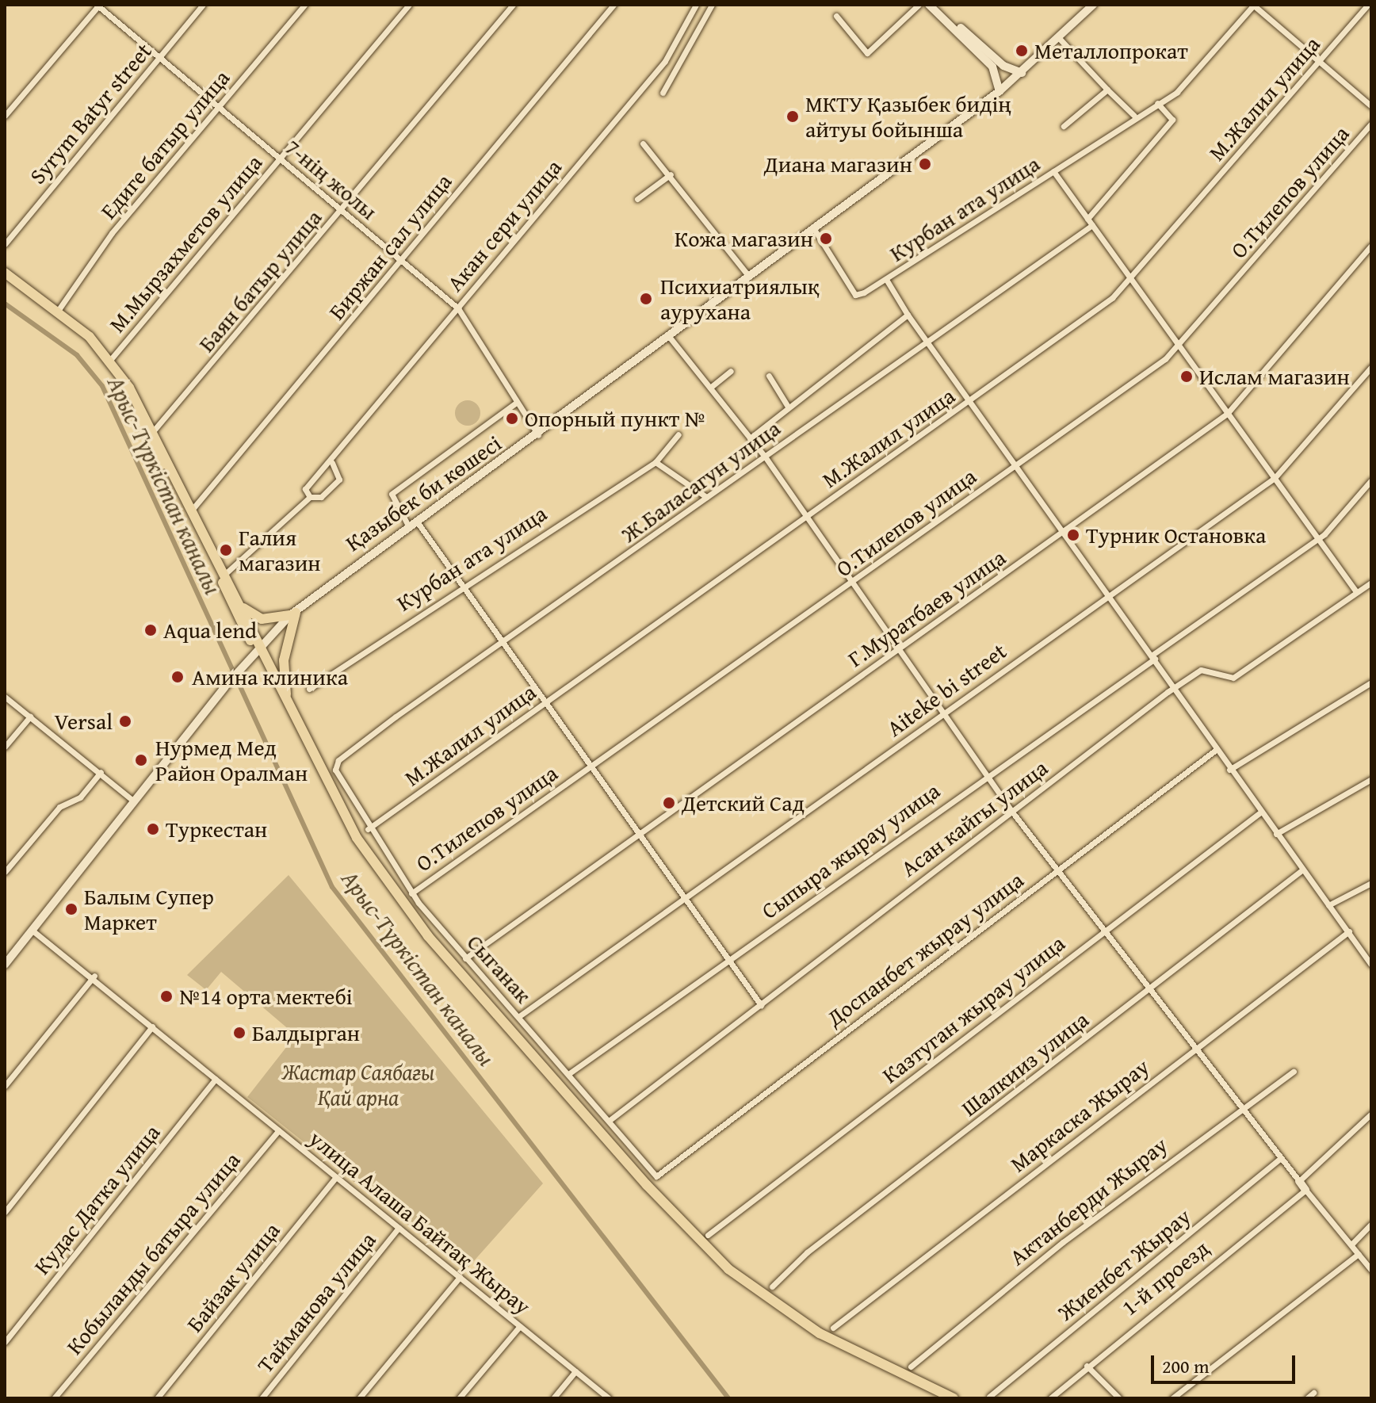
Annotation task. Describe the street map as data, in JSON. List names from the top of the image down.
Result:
{
  "streets": {
    "main road": ["Қазыбек би көшесі"],
    "street": [
      "М.Жалил улица",
      "Syrym Batyr street",
      "Едиге батыр улица",
      "7-нің жолы",
      "О.Тилепов улица",
      "Курбан ата улица",
      "Акан сери улица",
      "М.Мырзахметов улица",
      "Биржан сал улица",
      "Баян батыр улица",
      "Ж.Баласагун улица",
      "Г.Муратбаев улица",
      "Aiteke bi street",
      "Асан кайгы улица",
      "Сыпыра жырау улица",
      "Доспанбет жырау улица",
      "Сыганак",
      "Казтуган жырау улица",
      "Шалкииз улица",
      "Маркаска Жырау",
      "Кудас Датка улица",
      "Актанберди Жырау",
      "улица Алаша Байтақ Жырау",
      "Кобыланды батыра улица",
      "Жиенбет Жырау",
      "Байзак улица",
      "1-й проезд",
      "Тайманова улица"
    ]
  },
  "crossings": [
    ["М.Жалил улица", "Курбан ата улица"],
    ["М.Жалил улица", "Сыганак"],
    ["Syrym Batyr street", "7-нің жолы"],
    ["Едиге батыр улица", "7-нің жолы"],
    ["7-нің жолы", "Акан сери улица"],
    ["7-нің жолы", "М.Мырзахметов улица"],
    ["7-нің жолы", "Биржан сал улица"],
    ["7-нің жолы", "Баян батыр улица"],
    ["7-нің жолы", "Қазыбек би көшесі"],
    ["О.Тилепов улица", "Курбан ата улица"],
    ["О.Тилепов улица", "Сыганак"],
    ["Курбан ата улица", "Ж.Баласагун улица"],
    ["Курбан ата улица", "Г.Муратбаев улица"],
    ["Курбан ата улица", "Aiteke bi street"],
    ["Курбан ата улица", "Асан кайгы улица"],
    ["Курбан ата улица", "Сыпыра жырау улица"],
    ["Курбан ата улица", "Доспанбет жырау улица"],
    ["Курбан ата улица", "Казтуган жырау улица"],
    ["Курбан ата улица", "Шалкииз улица"],
    ["Курбан ата улица", "Маркаска Жырау"],
    ["Ж.Баласагун улица", "Сыганак"],
    ["Қазыбек би көшесі", "улица Алаша Байтақ Жырау"],
    ["Г.Муратбаев улица", "Сыганак"],
    ["Aiteke bi street", "Сыганак"],
    ["Асан кайгы улица", "Сыганак"],
    ["Сыпыра жырау улица", "Сыганак"],
    ["Доспанбет жырау улица", "Сыганак"],
    ["Кудас Датка улица", "улица Алаша Байтақ Жырау"],
    ["улица Алаша Байтақ Жырау", "Кобыланды батыра улица"],
    ["улица Алаша Байтақ Жырау", "Байзак улица"],
    ["улица Алаша Байтақ Жырау", "Тайманова улица"]
  ],
  "water": ["Арыс-Түркістан каналы"],
  "parks": ["Жастар Саябағы Қай арна"],
  "places": [
    "Металлопрокат",
    "МКТУ Қазыбек бидің айтуы бойынша",
    "Диана магазин",
    "Кожа магазин",
    "Психиатриялық аурухана",
    "Ислам магазин",
    "Опорный пункт №",
    "Турник Остановка",
    "Галия магазин",
    "Aqua lend",
    "Амина клиника",
    "Versal",
    "Нурмед Мед Район Оралман",
    "Детский Сад",
    "Туркестан",
    "Балым Супер Маркет",
    "№14 орта мектебі",
    "Балдырган"
  ],
  "scale_bar": "200 m"
}
